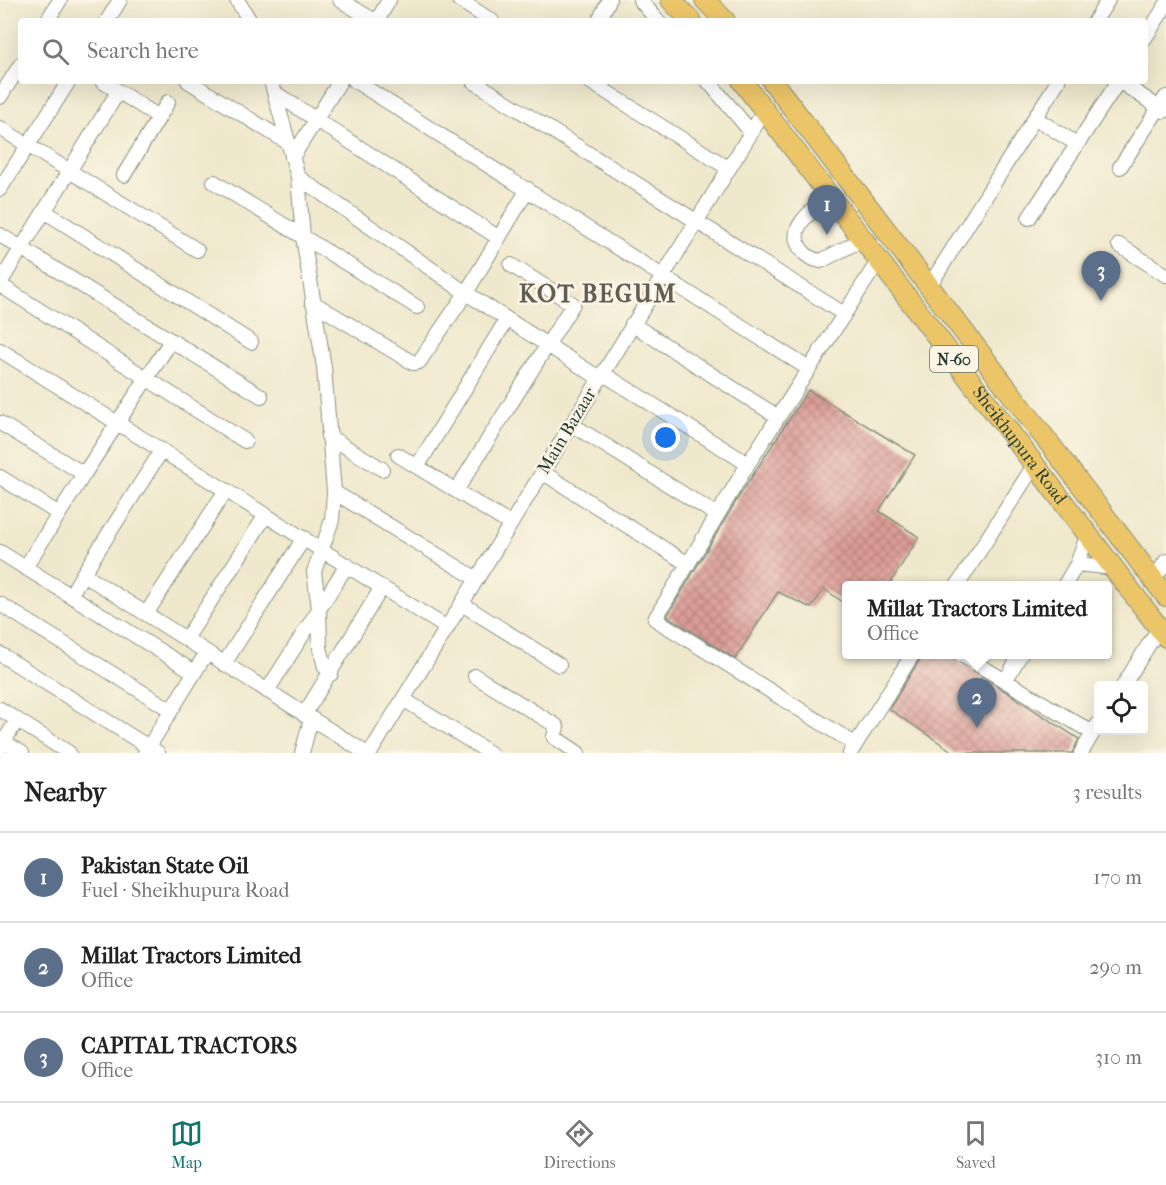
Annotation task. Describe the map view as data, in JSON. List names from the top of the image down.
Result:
{
  "streets": {
    "highway": ["N-60", "Sheikhupura Road"],
    "street": ["Main Bazaar"]
  },
  "crossings": [
    ["Main Bazaar", "Sheikhupura Road"]
  ],
  "districts": ["KOT BEGUM"],
  "page": {
    "search": "Search here",
    "pins": ["1", "3", "2"],
    "popup": ["Millat Tractors Limited", "Office"],
    "heading": ["Nearby", "3 results"],
    "list": [
      {
        "mark": "1",
        "name": "Pakistan State Oil",
        "note": "Fuel · Sheikhupura Road",
        "value": "170 m"
      },
      {
        "mark": "2",
        "name": "Millat Tractors Limited",
        "note": "Office",
        "value": "290 m"
      },
      {
        "mark": "3",
        "name": "CAPITAL TRACTORS",
        "note": "Office",
        "value": "310 m"
      }
    ],
    "nav": ["Map", "Directions", "Saved"]
  }
}
